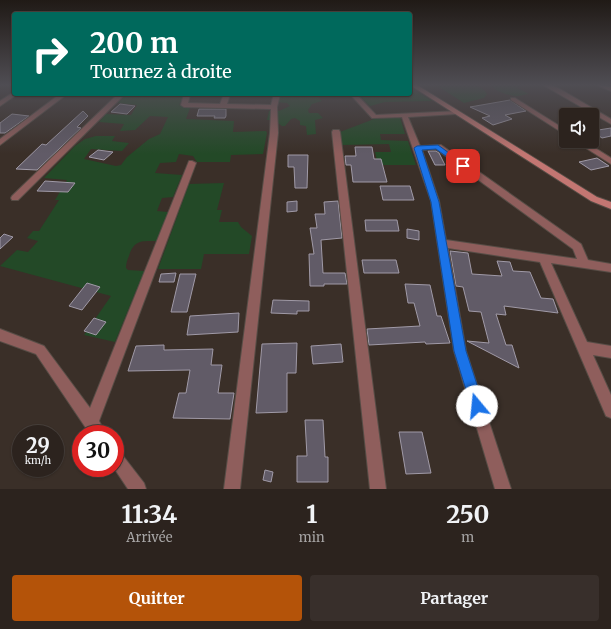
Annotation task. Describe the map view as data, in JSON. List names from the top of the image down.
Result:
{
  "page": {
    "turn": ["200 m", "Tournez à droite"],
    "speed": "29 km/h",
    "limit": "30",
    "eta": [
      "11:34",
      "Arrivée",
      "1",
      "min",
      "250",
      "m"
    ],
    "buttons": ["Quitter", "Partager"]
  }
}
